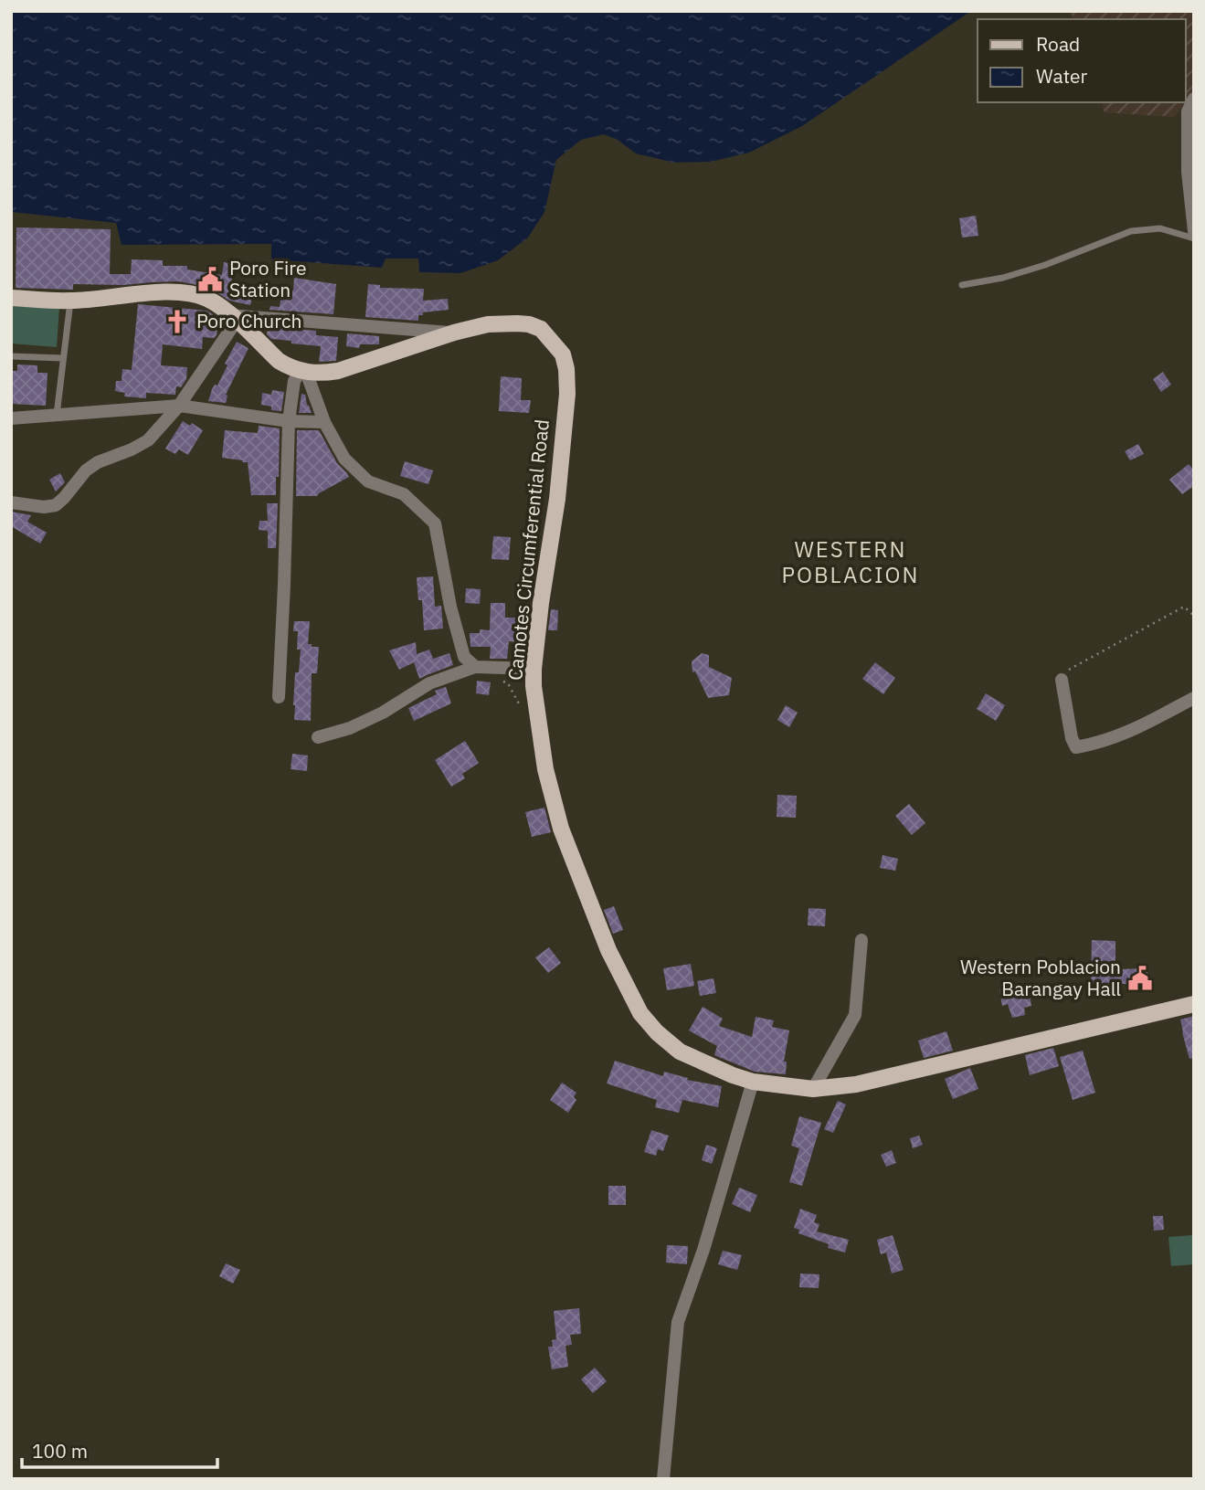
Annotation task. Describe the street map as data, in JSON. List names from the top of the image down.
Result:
{
  "streets": {
    "main road": ["Camotes Circumferential Road"]
  },
  "districts": ["WESTERN POBLACION"],
  "places": {
    "public building": ["Poro Fire Station", "Western Poblacion Barangay Hall"],
    "church": ["Poro Church"]
  },
  "legend": ["Road", "Water"],
  "scale_bar": "100 m"
}
